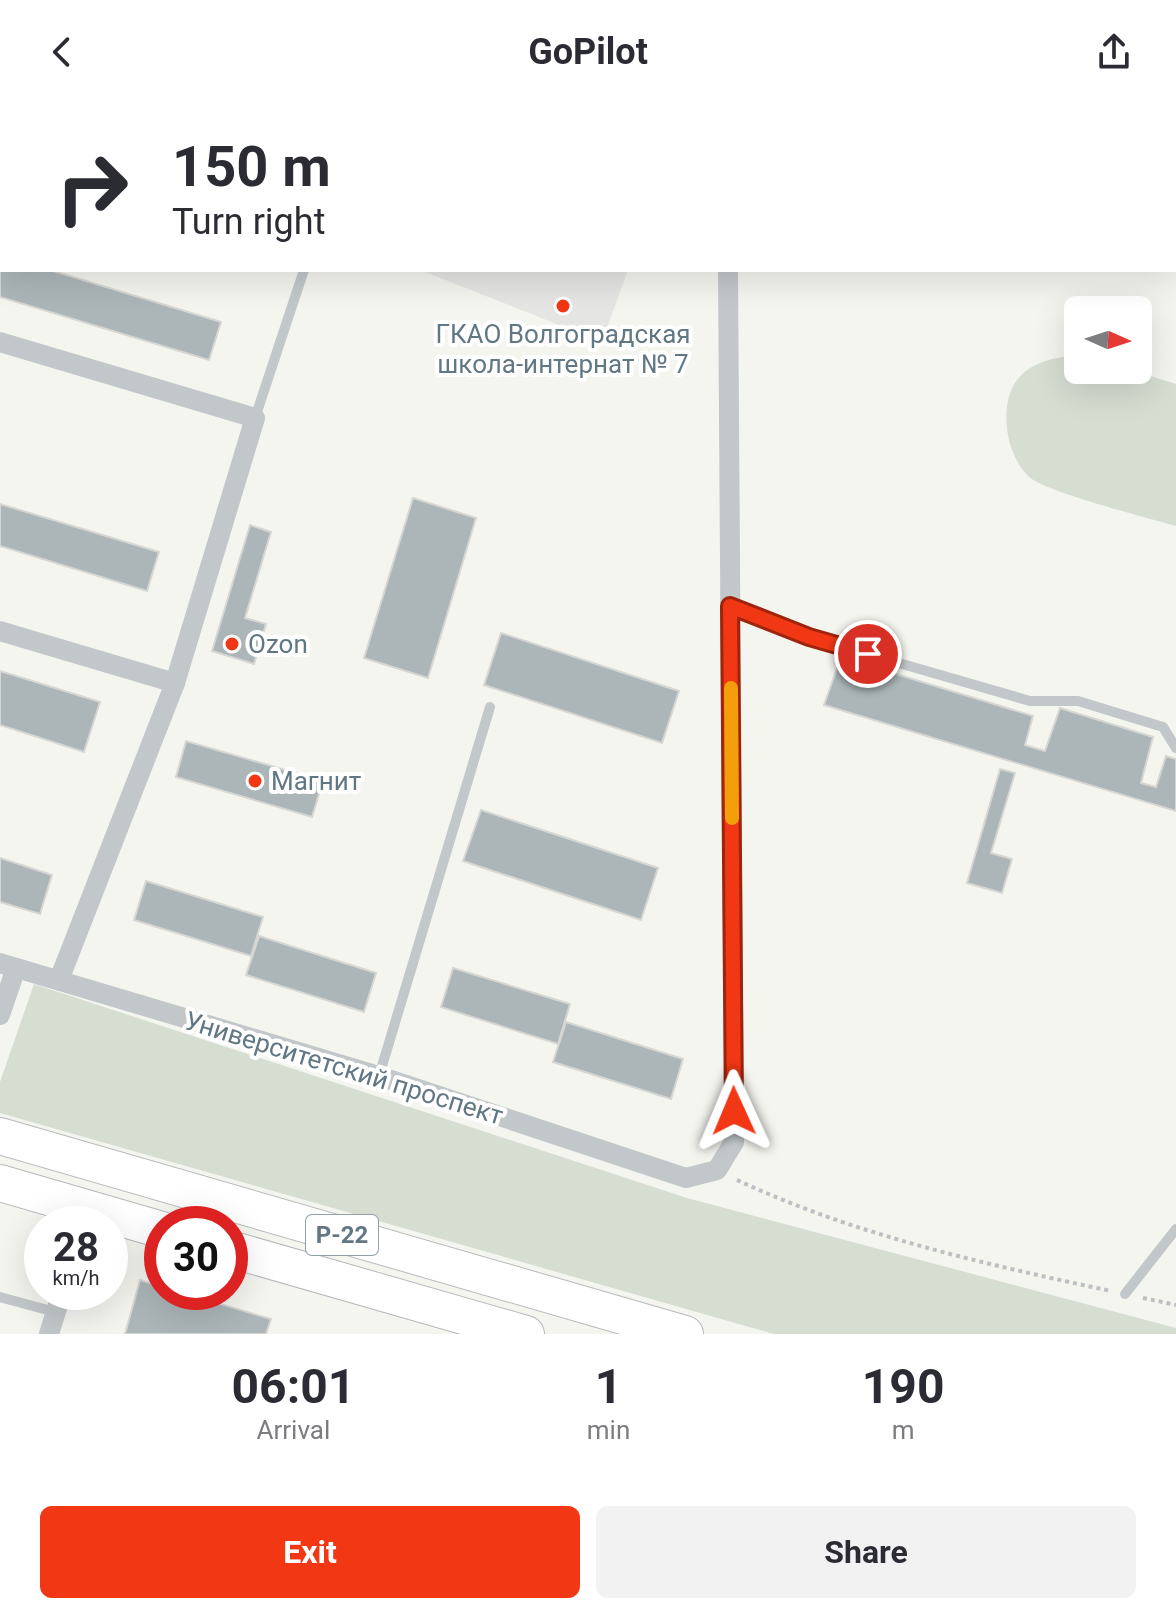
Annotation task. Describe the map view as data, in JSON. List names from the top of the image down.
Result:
{
  "streets": {
    "highway": ["Р-22"],
    "street": ["Университетский проспект"]
  },
  "places": ["ГКАО Волгоградская школа-интернат № 7", "Ozon", "Магнит"],
  "north": "right",
  "page": {
    "header": "GoPilot",
    "turn": ["150 m", "Turn right"],
    "speed": "28 km/h",
    "limit": "30",
    "eta": [
      "06:01",
      "Arrival",
      "1",
      "min",
      "190",
      "m"
    ],
    "buttons": ["Exit", "Share"]
  }
}
